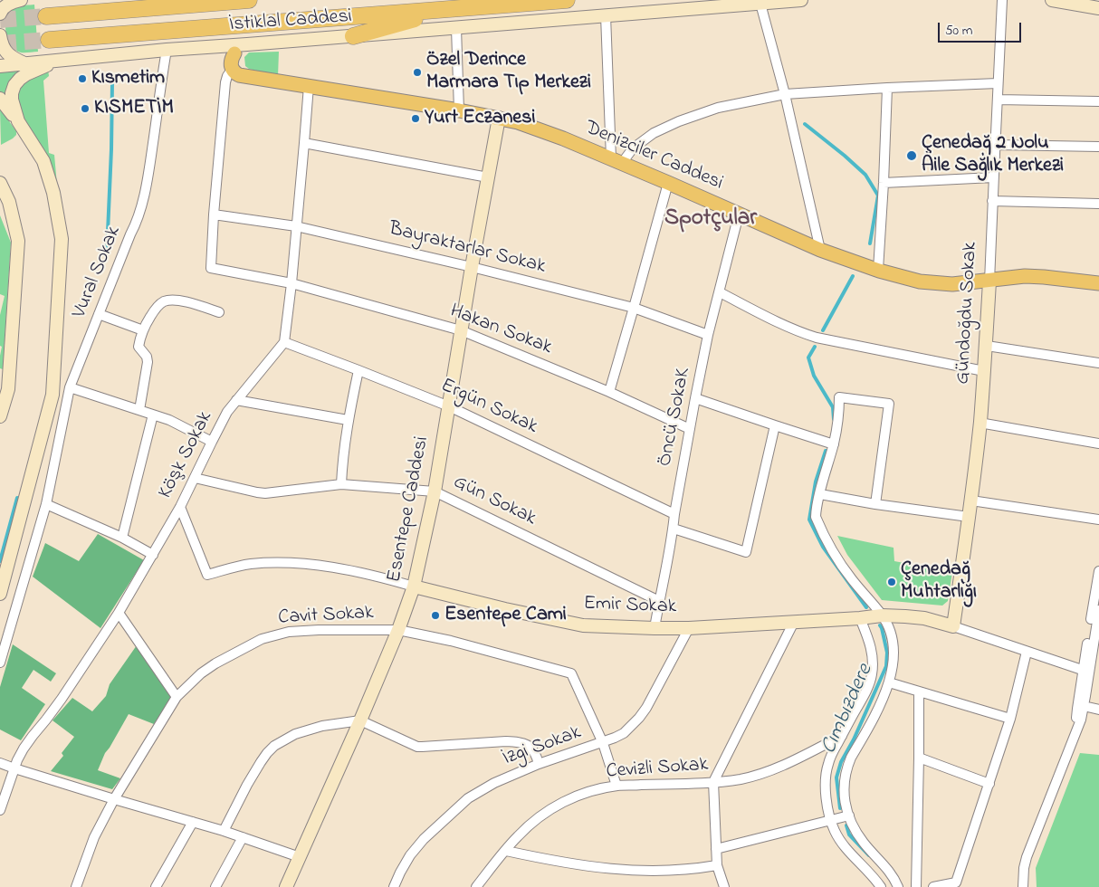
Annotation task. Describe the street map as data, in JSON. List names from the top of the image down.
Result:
{
  "streets": {
    "main road": ["Denizciler Caddesi"],
    "street": [
      "İstiklal Caddesi",
      "Bayraktarlar Sokak",
      "Vural Sokak",
      "Gündoğdu Sokak",
      "Hakan Sokak",
      "Ergün Sokak",
      "Öncü SokaK",
      "Köşk Sokak",
      "Gün Sokak",
      "Esentepe Caddesi",
      "Emir Sokak",
      "Cavit Sokak",
      "İzgi Sokak",
      "Cevizli Sokak"
    ]
  },
  "crossings": [
    ["İstiklal Caddesi", "Vural Sokak"],
    ["Denizciler Caddesi", "Gündoğdu Sokak"],
    ["Denizciler Caddesi", "Öncü SokaK"],
    ["Denizciler Caddesi", "Esentepe Caddesi"],
    ["Bayraktarlar Sokak", "Hakan Sokak"],
    ["Bayraktarlar Sokak", "Öncü SokaK"],
    ["Bayraktarlar Sokak", "Esentepe Caddesi"],
    ["Gündoğdu Sokak", "Emir Sokak"],
    ["Hakan Sokak", "Öncü SokaK"],
    ["Hakan Sokak", "Esentepe Caddesi"],
    ["Ergün Sokak", "Öncü SokaK"],
    ["Ergün Sokak", "Köşk Sokak"],
    ["Ergün Sokak", "Esentepe Caddesi"],
    ["Öncü SokaK", "Gün Sokak"],
    ["Öncü SokaK", "Emir Sokak"],
    ["Köşk Sokak", "Gün Sokak"],
    ["Köşk Sokak", "Emir Sokak"],
    ["Gün Sokak", "Esentepe Caddesi"],
    ["Esentepe Caddesi", "Emir Sokak"],
    ["Esentepe Caddesi", "Cavit Sokak"],
    ["Emir Sokak", "İzgi Sokak"],
    ["Cavit Sokak", "İzgi Sokak"]
  ],
  "districts": ["Spotçular"],
  "water": ["Cımbızdere"],
  "places": [
    "Özel Derince Marmara Tıp Merkezi",
    "Kısmetim",
    "KISMETİM",
    "Yurt Eczanesi",
    "Çenedağ 2 Nolu Aile Sağlık Merkezi",
    "Çenedağ Muhtarlığı",
    "Esentepe Cami"
  ],
  "scale_bar": "50 m"
}
